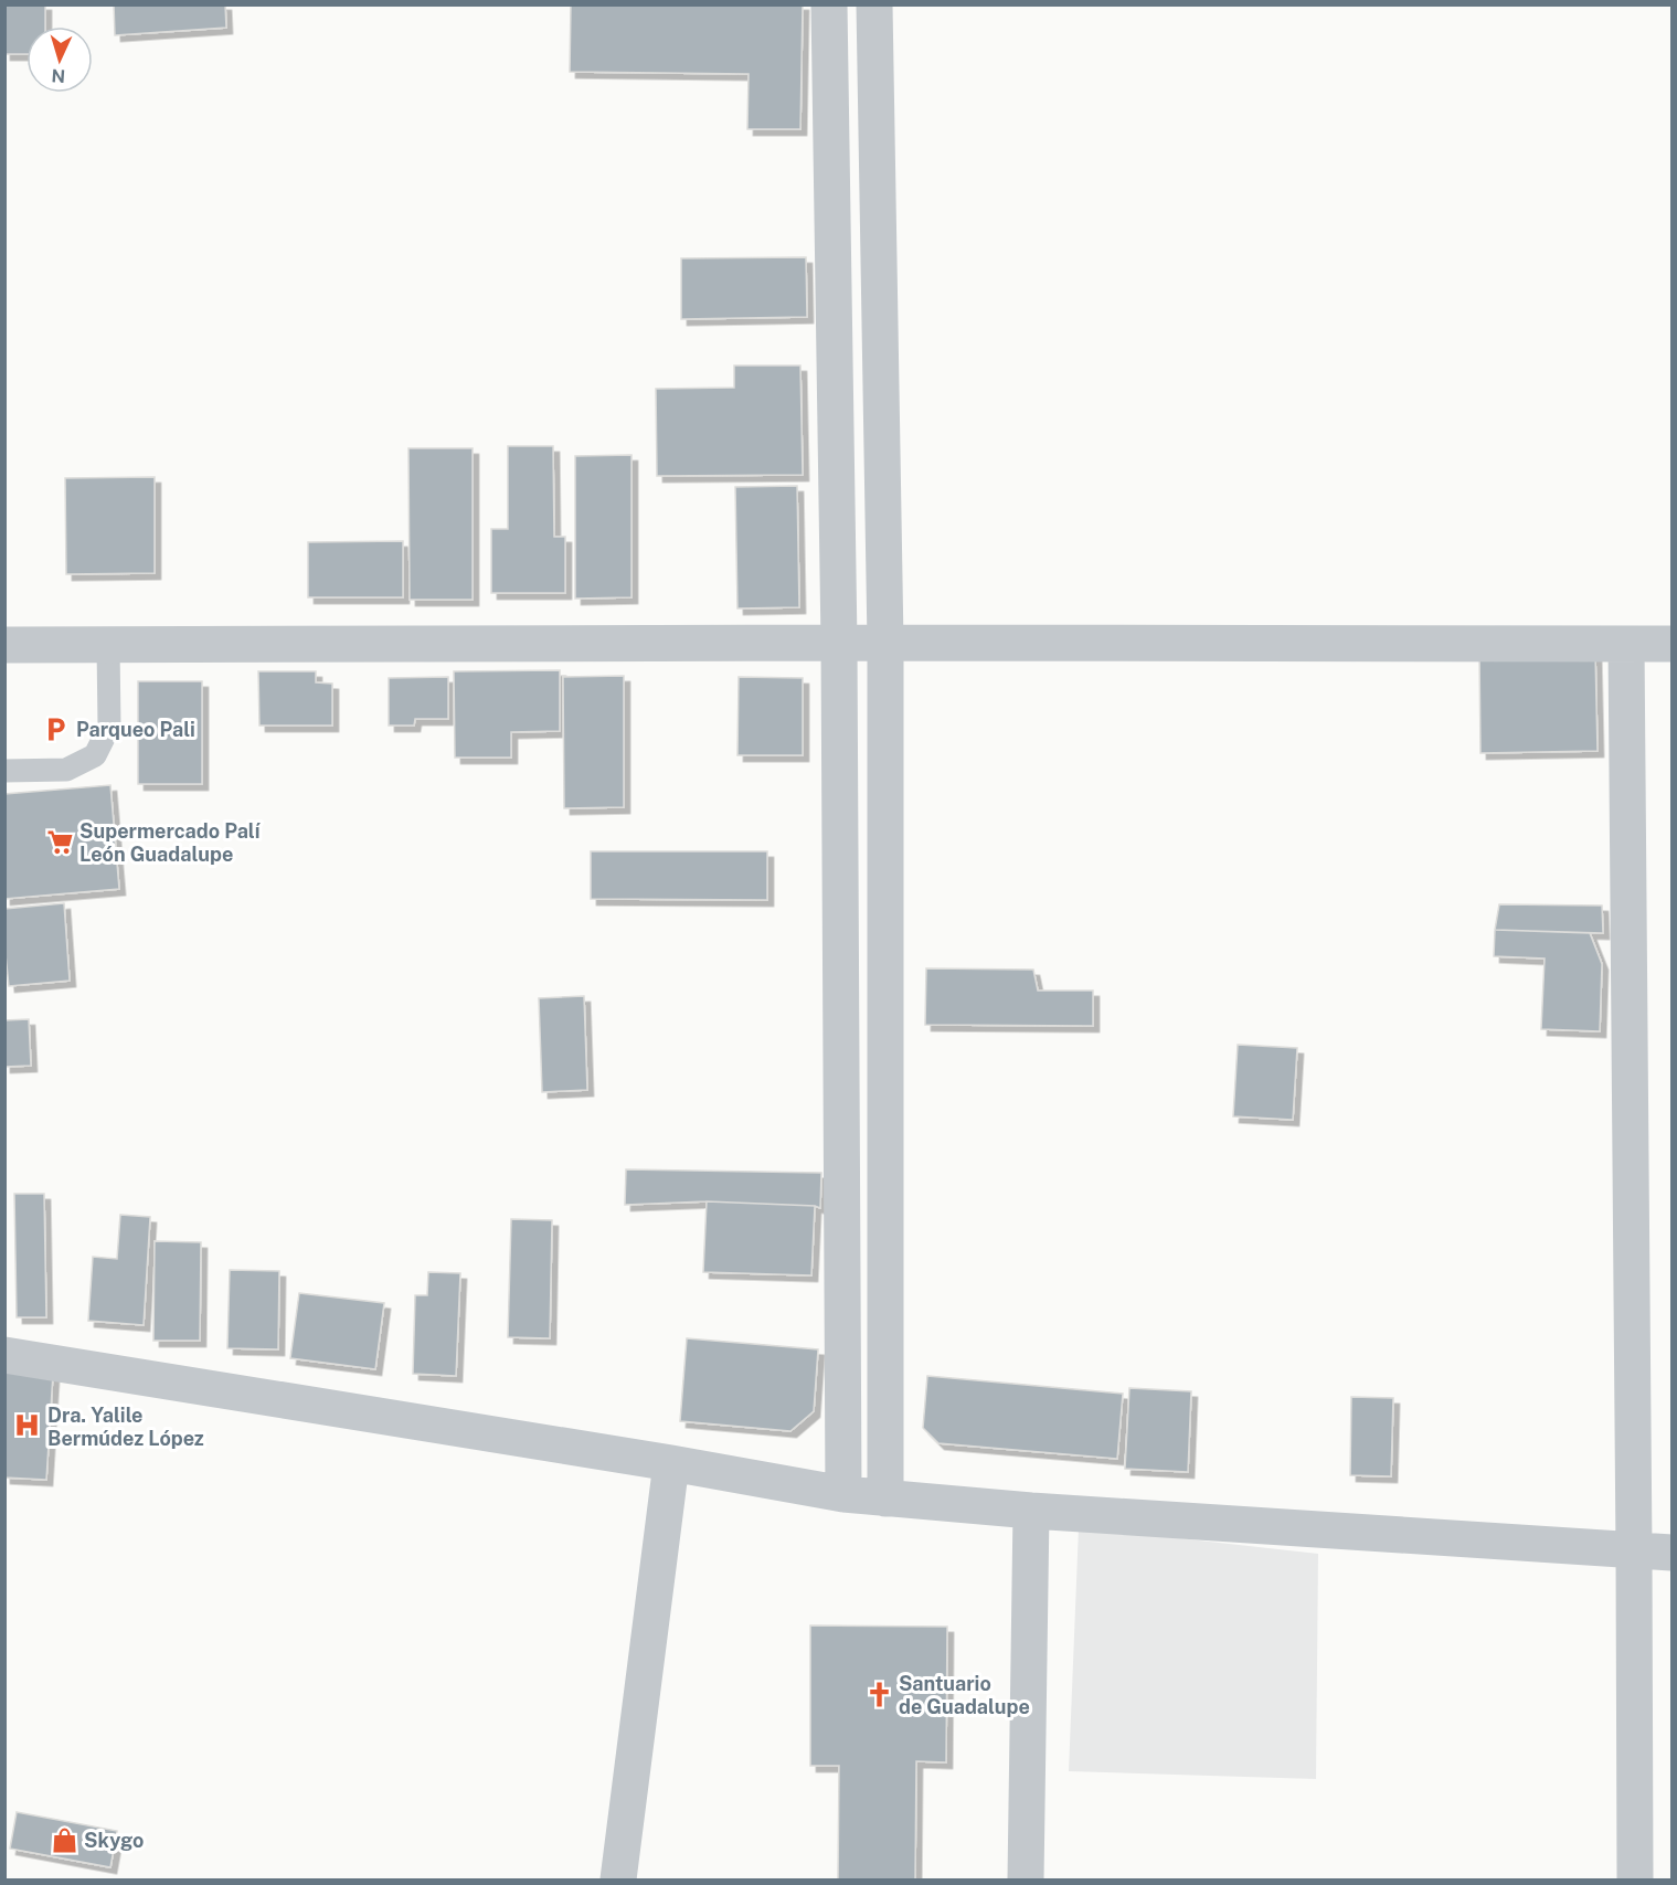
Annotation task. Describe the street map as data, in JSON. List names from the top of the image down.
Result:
{
  "places": {
    "parking": ["Parqueo Pali"],
    "supermarket": ["Supermercado Palí León Guadalupe"],
    "hospital": ["Dra. Yalile Bermúdez López"],
    "church": ["Santuario de Guadalupe"],
    "shop": ["Skygo"]
  },
  "north": "bottom"
}
